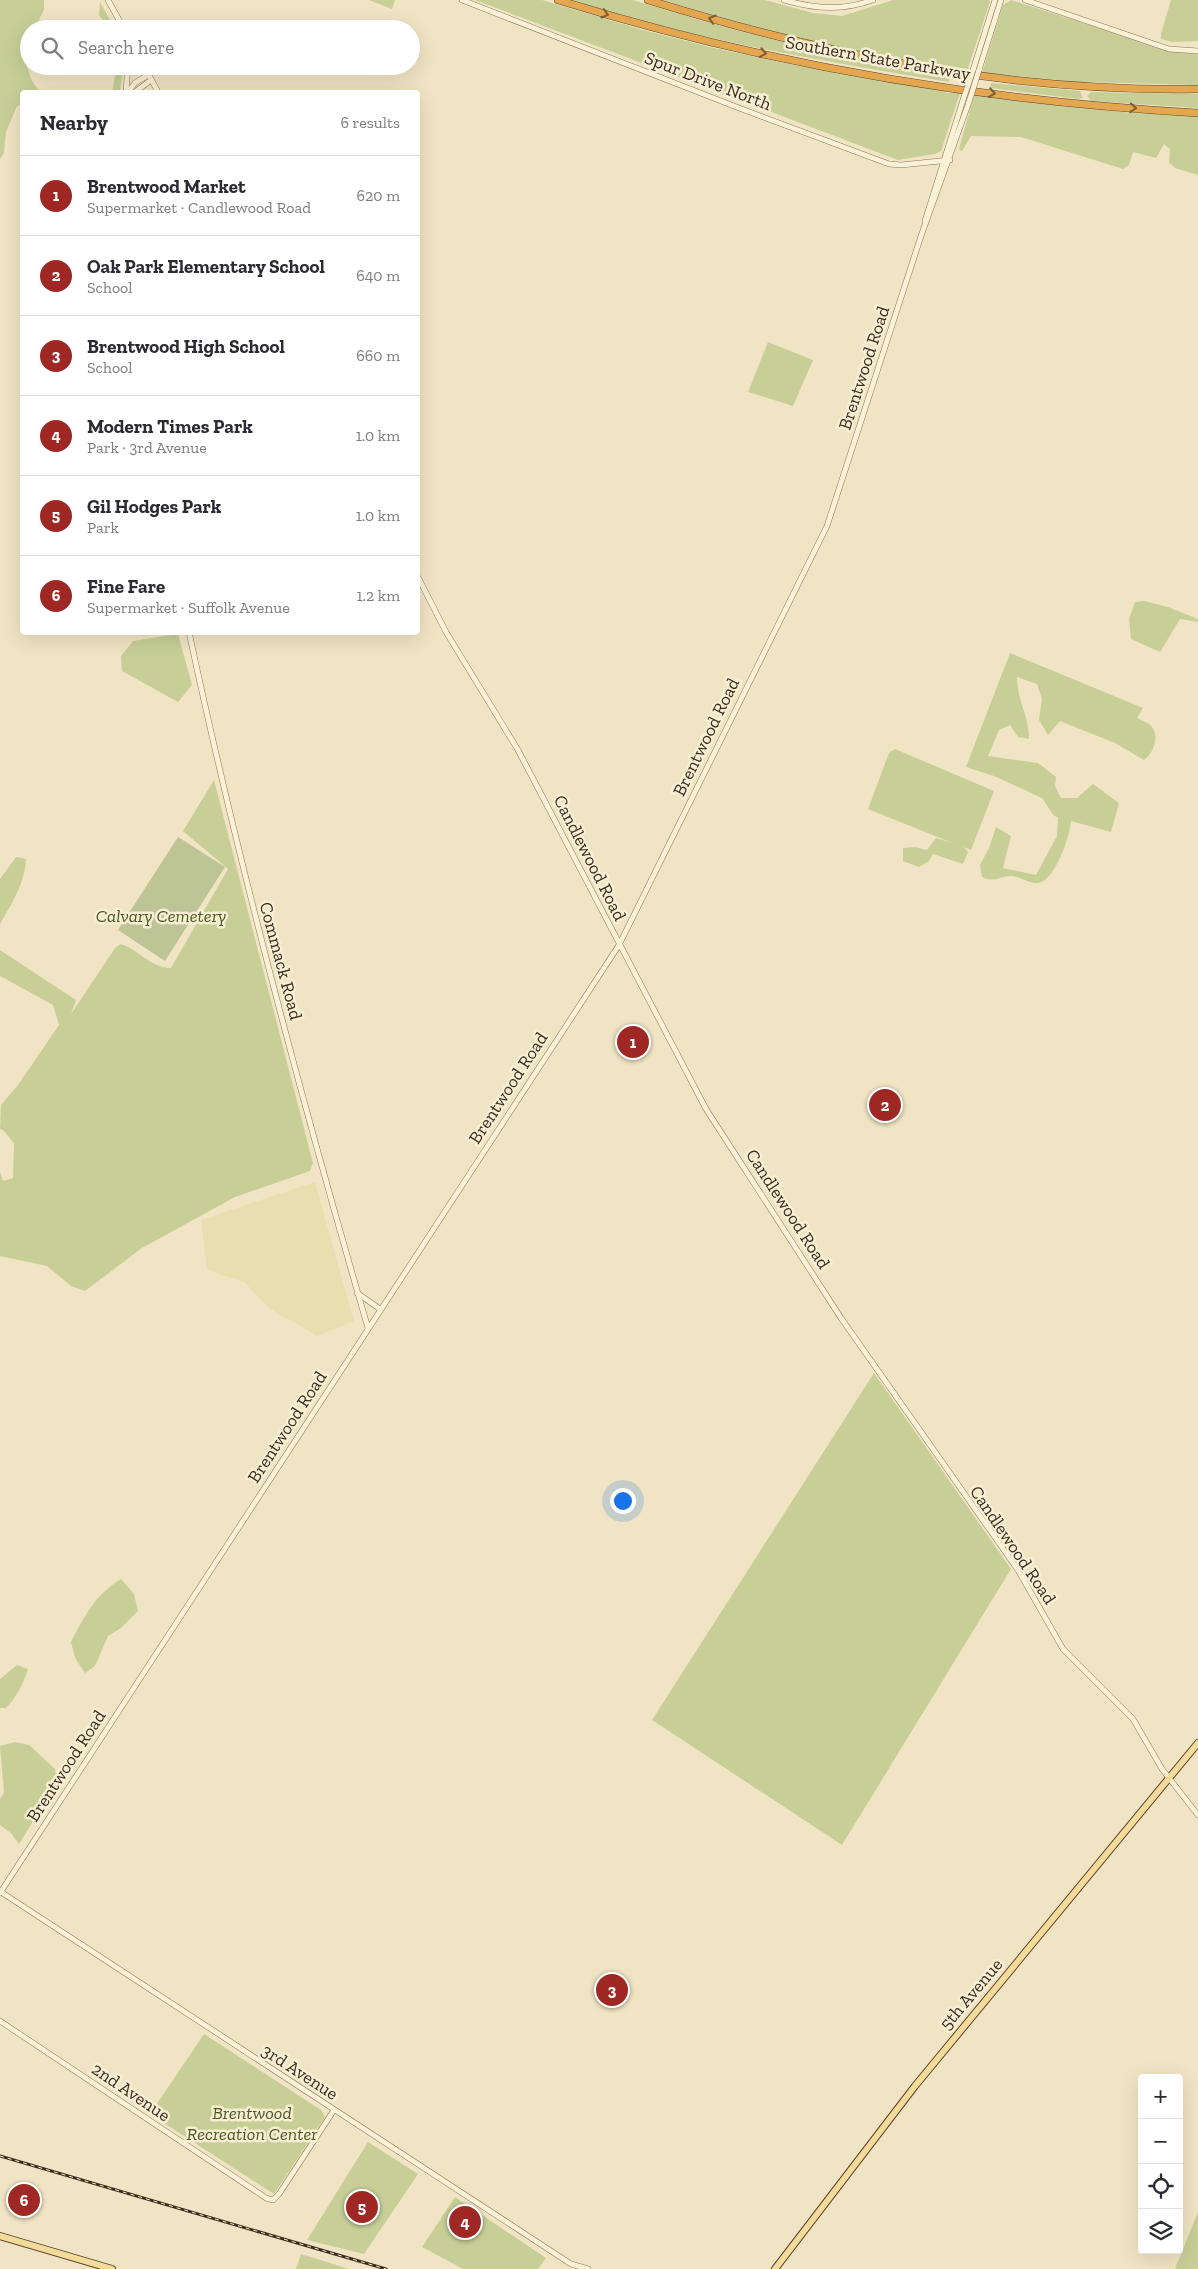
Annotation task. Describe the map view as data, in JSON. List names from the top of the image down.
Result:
{
  "streets": {
    "highway": ["Southern State Parkway"],
    "main road": ["5th Avenue"],
    "street": [
      "Spur Drive North",
      "Brentwood Road",
      "Candlewood Road",
      "Commack Road",
      "3rd Avenue",
      "2nd Avenue"
    ]
  },
  "crossings": [
    ["Spur Drive North", "Brentwood Road"],
    ["Brentwood Road", "Candlewood Road"],
    ["Brentwood Road", "Commack Road"],
    ["Brentwood Road", "3rd Avenue"],
    ["Candlewood Road", "5th Avenue"],
    ["3rd Avenue", "2nd Avenue"]
  ],
  "parks": ["Calvary Cemetery", "Brentwood Recreation Center"],
  "page": {
    "search": "Search here",
    "heading": ["Nearby", "6 results"],
    "list": [
      {
        "mark": "1",
        "name": "Brentwood Market",
        "note": "Supermarket · Candlewood Road",
        "value": "620 m"
      },
      {
        "mark": "2",
        "name": "Oak Park Elementary School",
        "note": "School",
        "value": "640 m"
      },
      {
        "mark": "3",
        "name": "Brentwood High School",
        "note": "School",
        "value": "660 m"
      },
      {
        "mark": "4",
        "name": "Modern Times Park",
        "note": "Park · 3rd Avenue",
        "value": "1.0 km"
      },
      {
        "mark": "5",
        "name": "Gil Hodges Park",
        "note": "Park",
        "value": "1.0 km"
      },
      {
        "mark": "6",
        "name": "Fine Fare",
        "note": "Supermarket · Suffolk Avenue",
        "value": "1.2 km"
      }
    ],
    "pins": [
      "1",
      "2",
      "3",
      "6",
      "5",
      "4"
    ],
    "map_buttons": ["+", "−"]
  }
}
